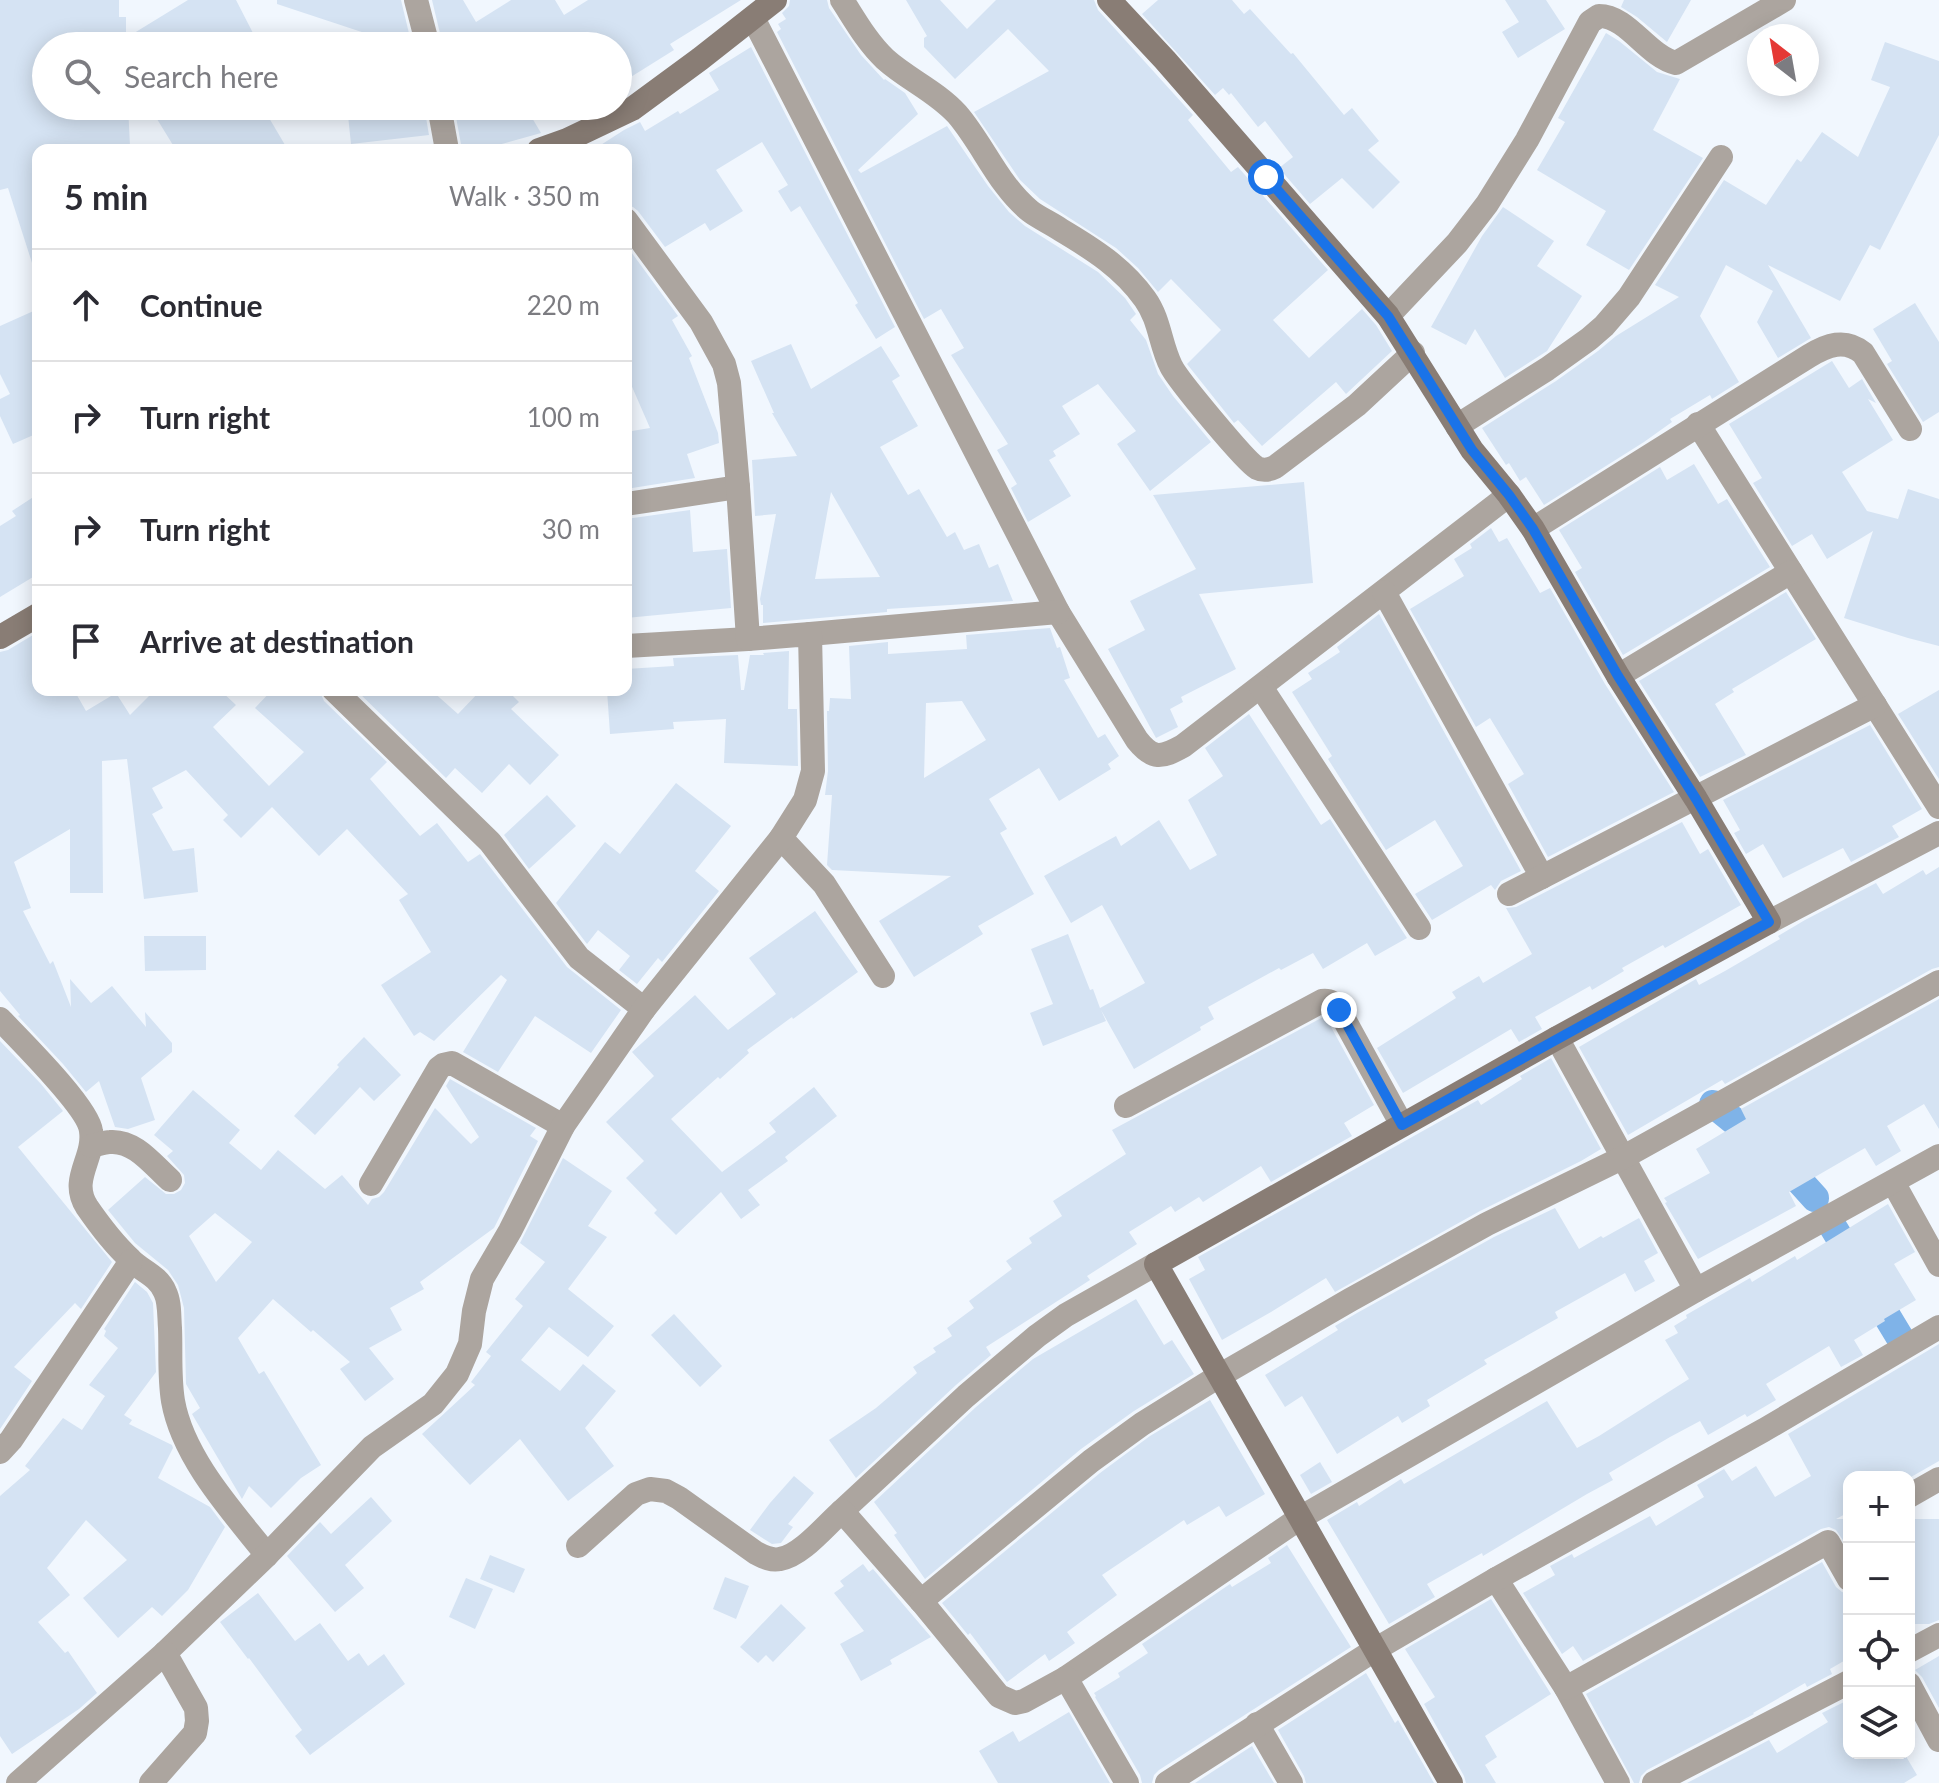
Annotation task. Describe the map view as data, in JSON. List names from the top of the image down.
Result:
{
  "north": "top left",
  "page": {
    "search": "Search here",
    "heading": ["5 min", "Walk · 350 m"],
    "list": [
      ["Continue", "220 m"],
      ["Turn right", "100 m"],
      ["Turn right", "30 m"],
      "Arrive at destination"
    ],
    "map_buttons": ["+", "−"]
  }
}
